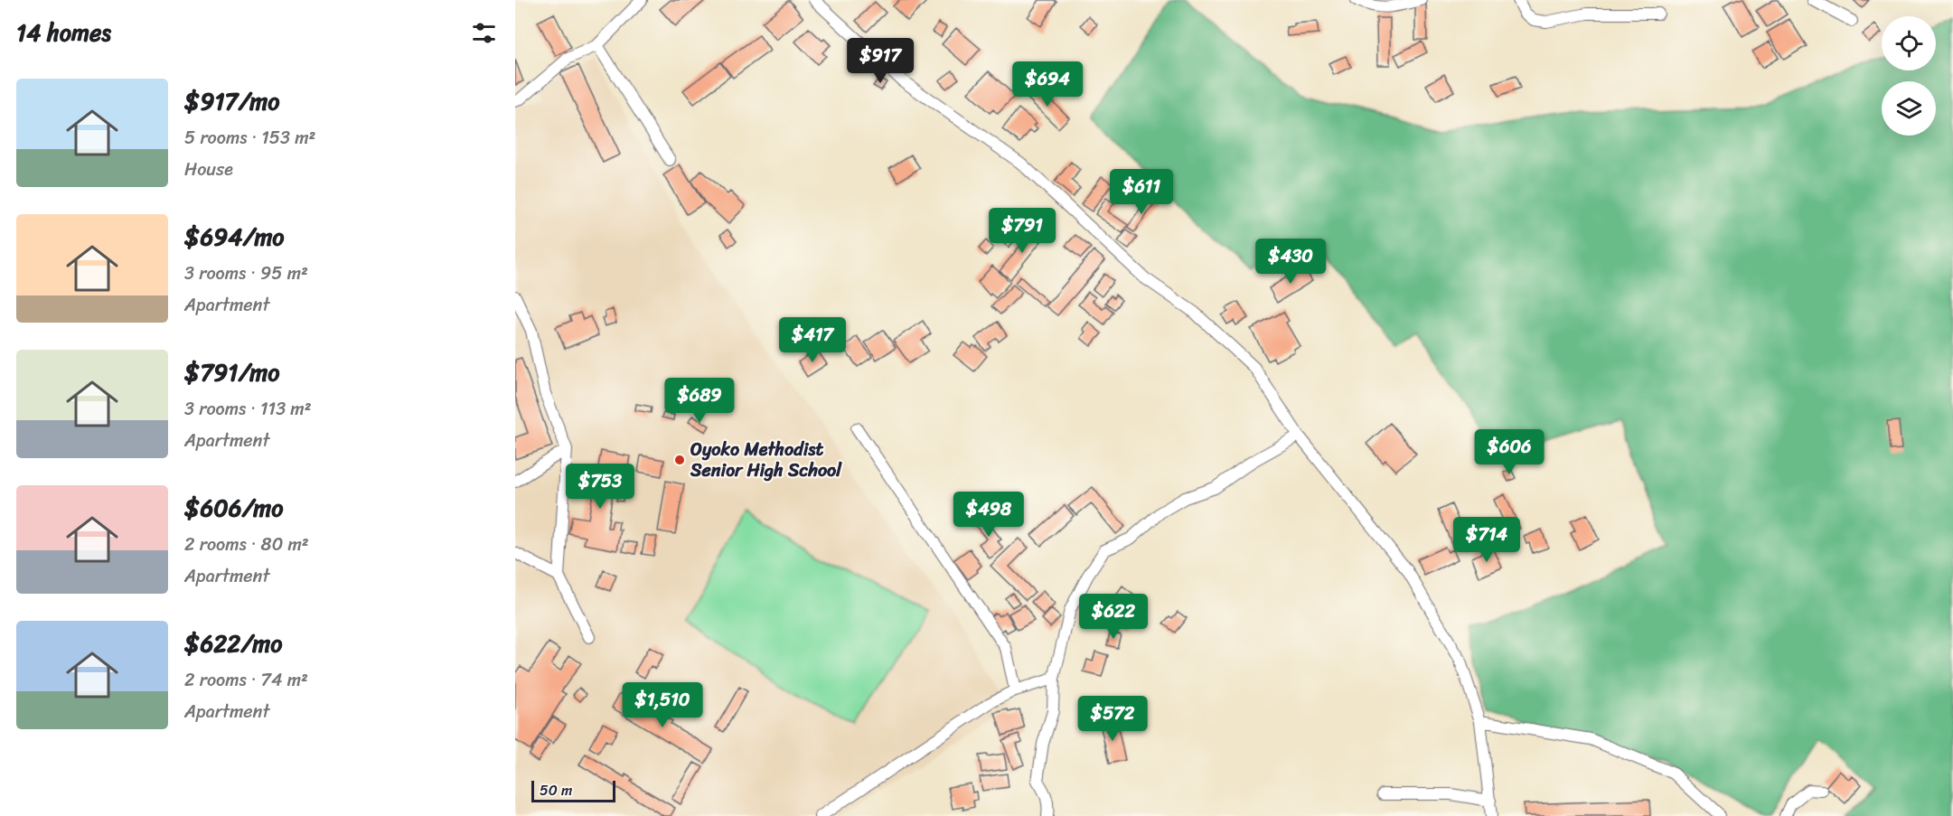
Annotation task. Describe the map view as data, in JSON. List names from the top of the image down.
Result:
{
  "places": ["Oyoko Methodist Senior High School"],
  "scale_bar": "50 m",
  "page": {
    "heading": "14 homes",
    "price": [
      "$917",
      "$694",
      "$611",
      "$791",
      "$430",
      "$417",
      "$689",
      "$606",
      "$753",
      "$498",
      "$714",
      "$622",
      "$1,510",
      "$572"
    ],
    "list": [
      {
        "name": "$917/mo",
        "note": "5 rooms · 153 m² · House"
      },
      {
        "name": "$694/mo",
        "note": "3 rooms · 95 m² · Apartment"
      },
      {
        "name": "$791/mo",
        "note": "3 rooms · 113 m² · Apartment"
      },
      {
        "name": "$606/mo",
        "note": "2 rooms · 80 m² · Apartment"
      },
      {
        "name": "$622/mo",
        "note": "2 rooms · 74 m² · Apartment"
      }
    ],
    "scale": "50 m"
  }
}
